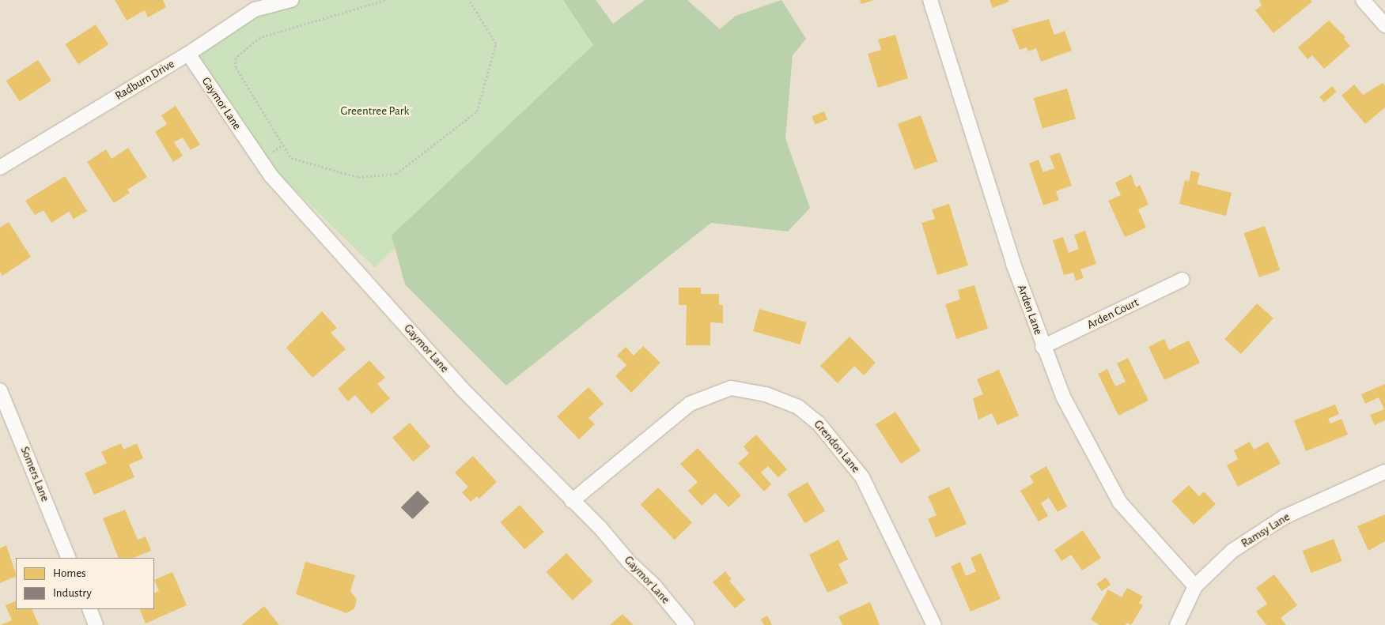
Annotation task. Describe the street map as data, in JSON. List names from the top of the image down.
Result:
{
  "streets": {
    "street": [
      "Radburn Drive",
      "Gaymor Lane",
      "Arden Lane",
      "Arden Court",
      "Grendon Lane",
      "Somers Lane",
      "Ramsy Lane"
    ]
  },
  "crossings": [
    ["Radburn Drive", "Gaymor Lane"],
    ["Gaymor Lane", "Grendon Lane"],
    ["Arden Lane", "Arden Court"],
    ["Arden Lane", "Ramsy Lane"]
  ],
  "parks": ["Greentree Park"],
  "legend": ["Homes", "Industry"]
}
